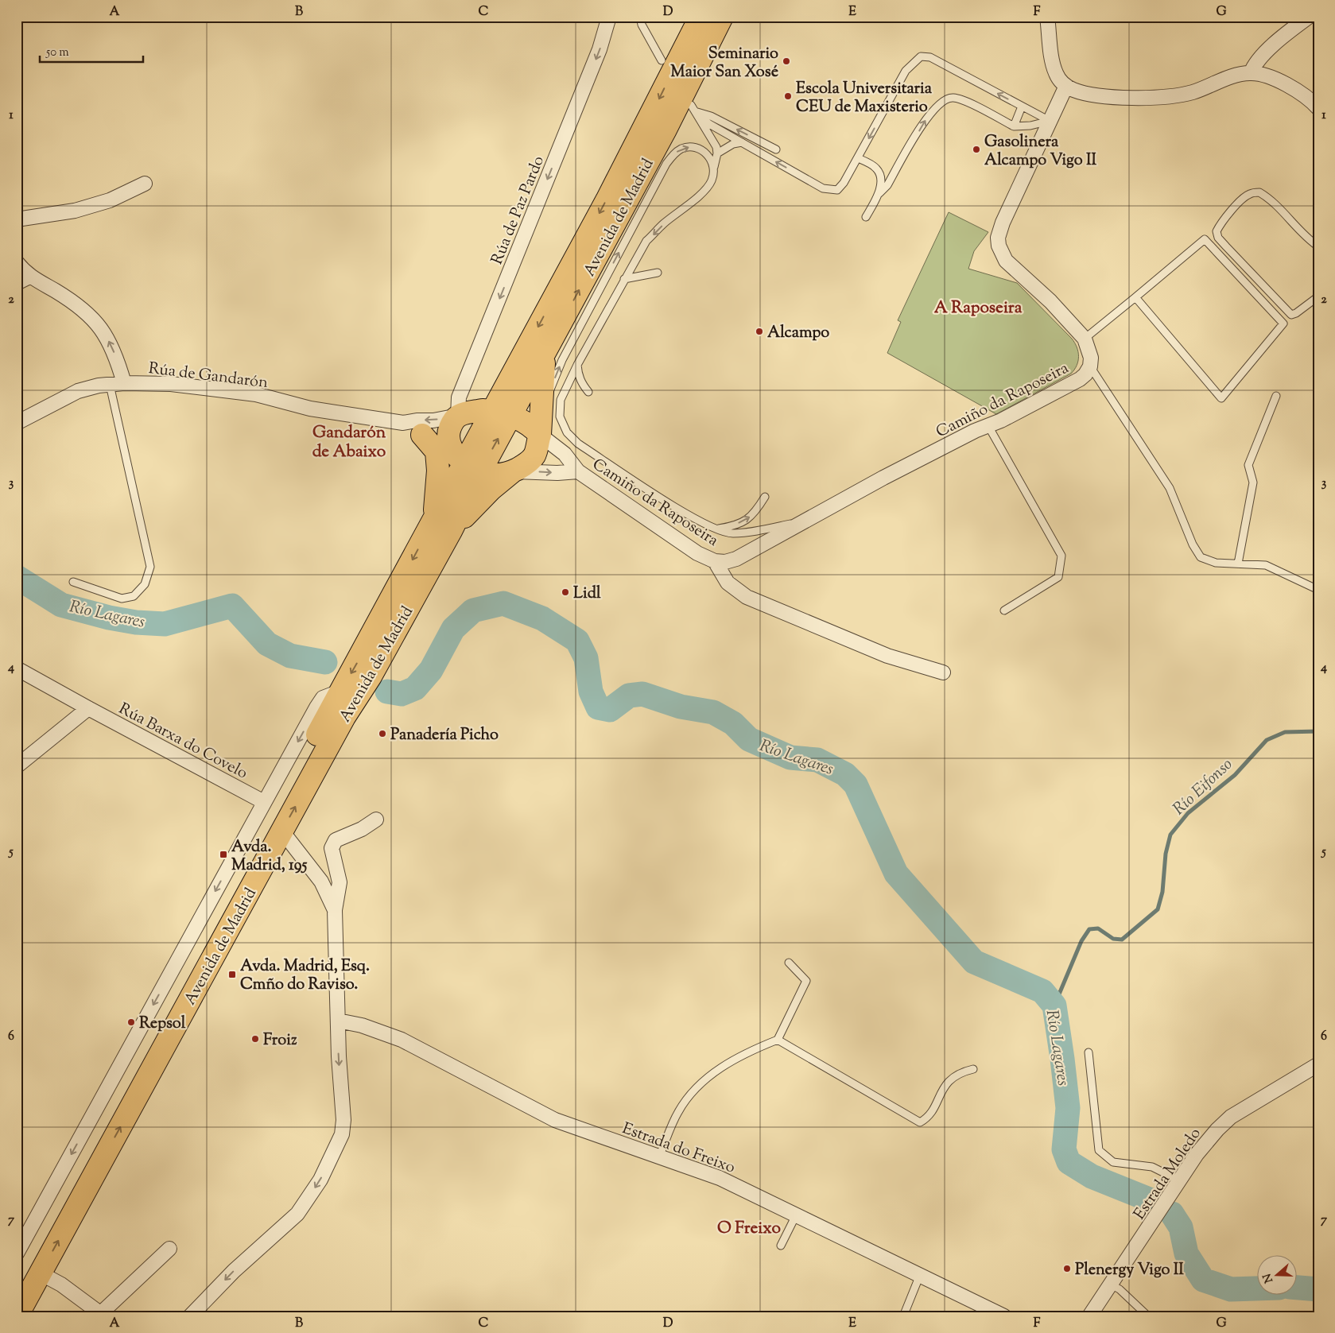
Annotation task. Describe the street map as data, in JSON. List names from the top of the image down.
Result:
{
  "streets": {
    "highway": ["Avenida de Madrid"],
    "street": [
      "Rúa de Paz Pardo",
      "Rúa de Gandarón",
      "Camiño da Raposeira",
      "Rúa Barxa do Covelo",
      "Estrada do Freixo",
      "Estrada Moledo"
    ]
  },
  "crossings": [
    ["Rúa de Paz Pardo", "Avenida de Madrid"],
    ["Rúa de Paz Pardo", "Rúa de Gandarón"],
    ["Avenida de Madrid", "Rúa de Gandarón"]
  ],
  "one_way": ["Rúa de Paz Pardo"],
  "districts": ["A Raposeira", "Gandarón de Abaixo", "O Freixo"],
  "water": ["Río Lagares", "Río Eifonso"],
  "places": {
    "other": [
      "Seminario Maior San Xosé",
      "Escola Universitaria CEU de Maxisterio",
      "Gasolinera Alcampo Vigo II",
      "Alcampo",
      "Lidl",
      "Panadería Picho",
      "Repsol",
      "Froiz",
      "Plenergy Vigo II"
    ],
    "transit": ["Avda. Madrid, 195", "Avda. Madrid, Esq. Cmño do Raviso."]
  },
  "scale_bar": "50 m",
  "north": "left",
  "grid": {
    "columns": [
      "A",
      "B",
      "C",
      "D",
      "E",
      "F",
      "G"
    ],
    "rows": [
      "1",
      "2",
      "3",
      "4",
      "5",
      "6",
      "7"
    ]
  }
}
